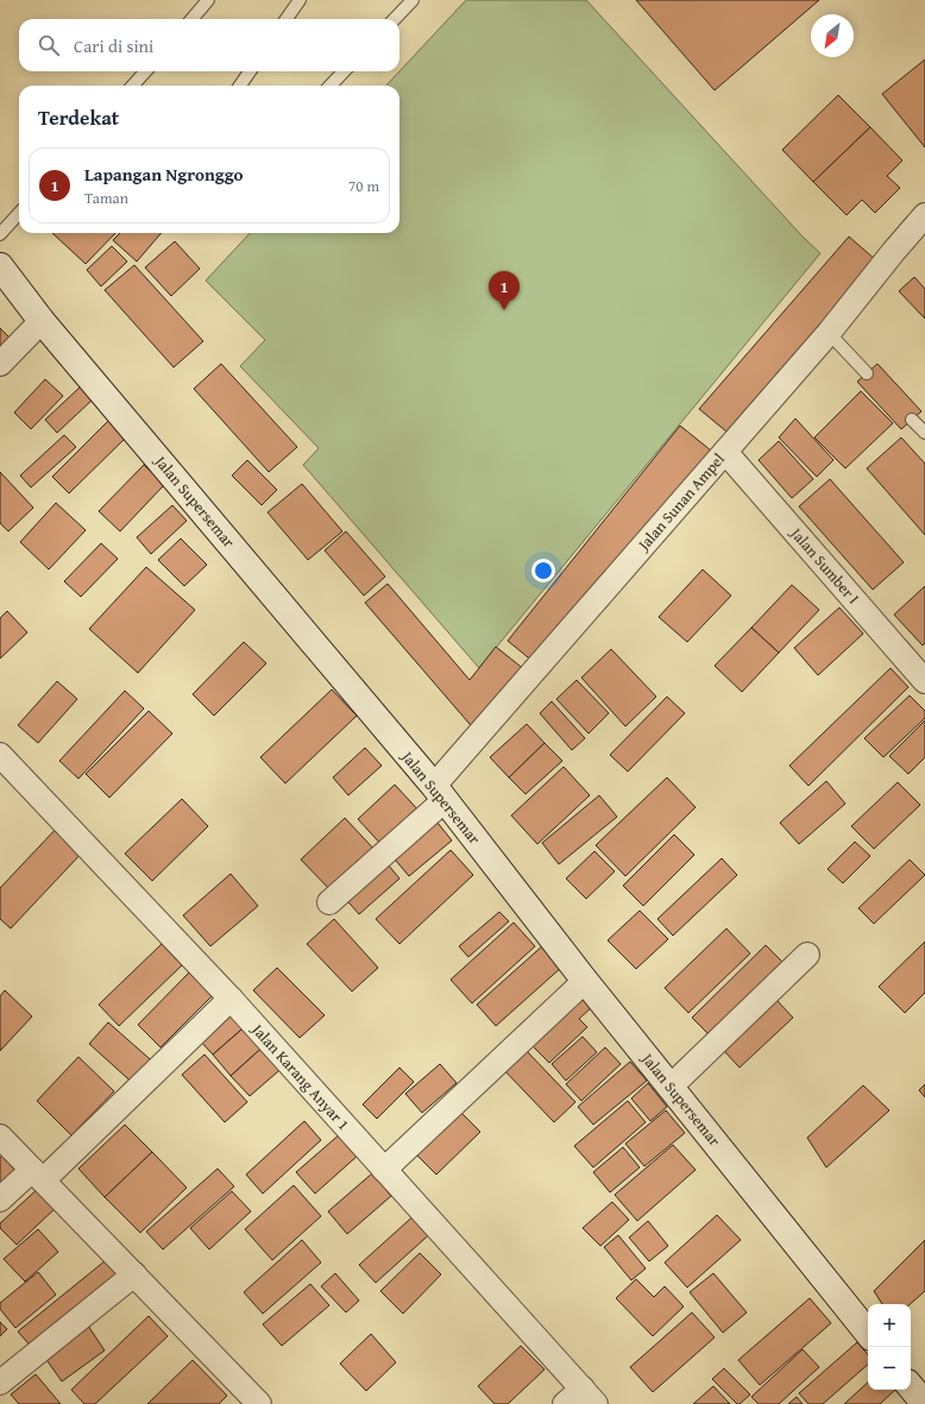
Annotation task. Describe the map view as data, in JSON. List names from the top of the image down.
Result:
{
  "streets": {
    "main road": ["Jalan Supersemar"],
    "street": ["Jalan Sunan Ampel", "Jalan Sumber I", "Jalan Karang Anyar 1"]
  },
  "crossings": [
    ["Jalan Supersemar", "Jalan Sunan Ampel"],
    ["Jalan Sunan Ampel", "Jalan Sumber I"]
  ],
  "north": "bottom left",
  "page": {
    "search": "Cari di sini",
    "heading": "Terdekat",
    "list": [
      {
        "mark": "1",
        "name": "Lapangan Ngronggo",
        "note": "Taman",
        "value": "70 m"
      }
    ],
    "pins": "1",
    "map_buttons": ["+", "−"]
  }
}
